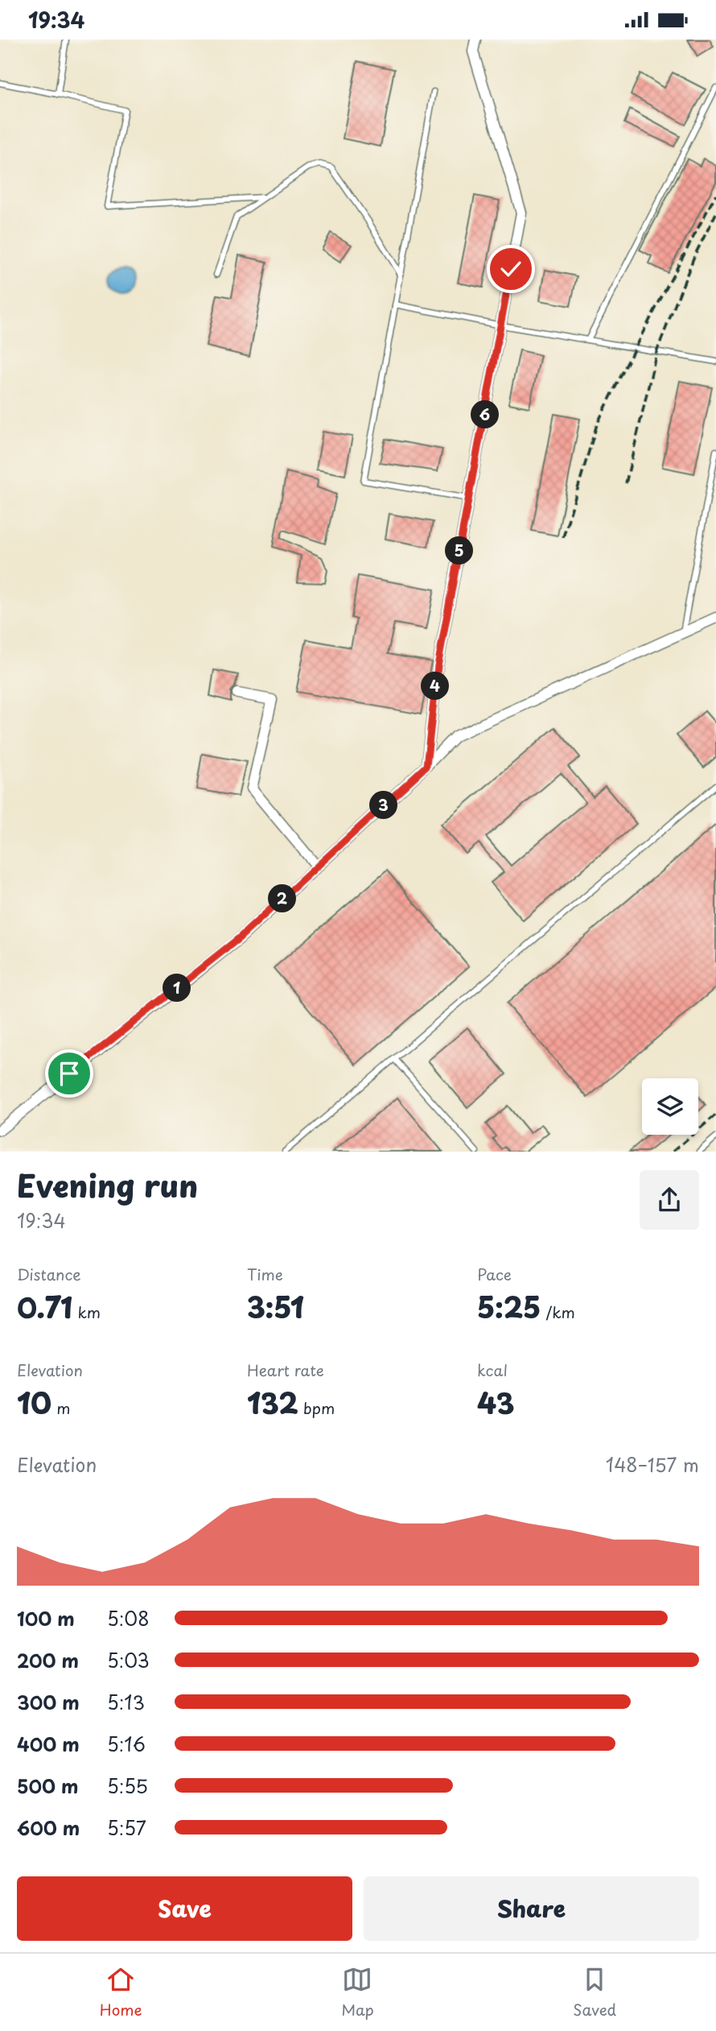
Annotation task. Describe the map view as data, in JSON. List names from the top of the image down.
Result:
{
  "page": {
    "status": "19:34",
    "pins": [
      "6",
      "5",
      "4",
      "3",
      "2",
      "1"
    ],
    "heading": ["Evening run", "19:34"],
    "stats": [
      ["Distance", "0.71 km"],
      ["Time", "3:51"],
      ["Pace", "5:25 /km"],
      ["Elevation", "10 m"],
      ["Heart rate", "132 bpm"],
      ["kcal", "43"]
    ],
    "chart": ["Elevation", "148–157 m"],
    "list": [
      {
        "name": "100 m",
        "note": "5:08"
      },
      {
        "name": "200 m",
        "note": "5:03"
      },
      {
        "name": "300 m",
        "note": "5:13"
      },
      {
        "name": "400 m",
        "note": "5:16"
      },
      {
        "name": "500 m",
        "note": "5:55"
      },
      {
        "name": "600 m",
        "note": "5:57"
      }
    ],
    "buttons": ["Save", "Share"],
    "tabs": ["Home", "Map", "Saved"]
  }
}
